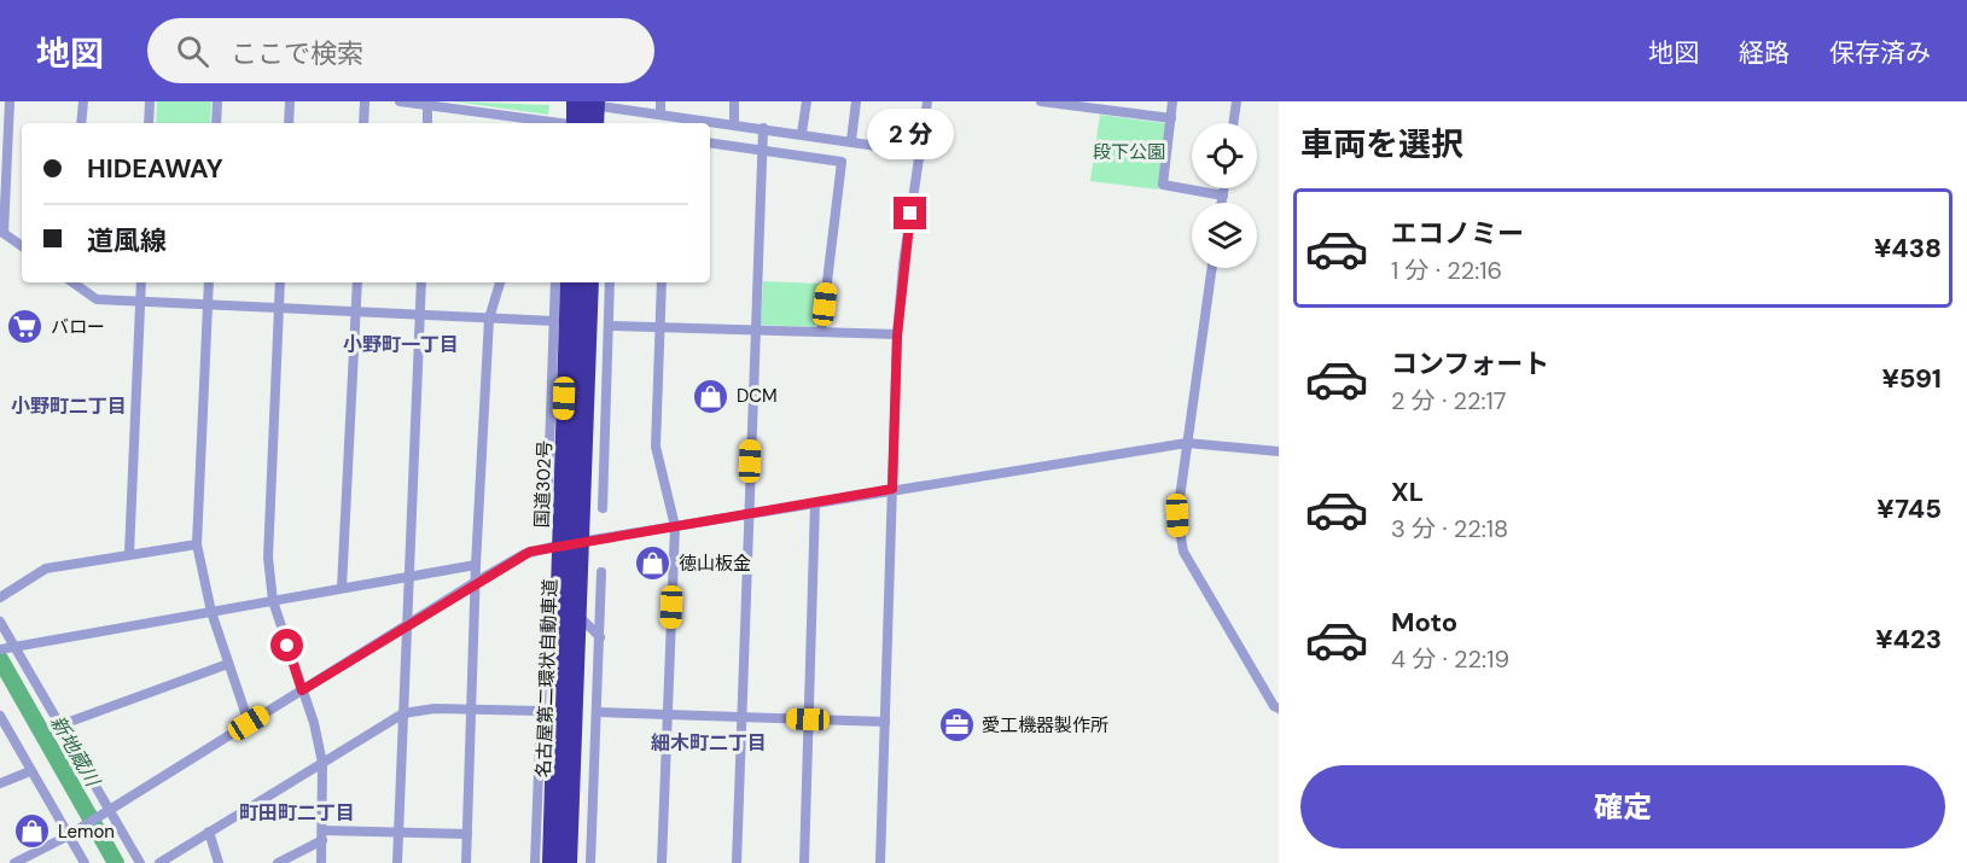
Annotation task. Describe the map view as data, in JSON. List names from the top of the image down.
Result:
{
  "streets": {
    "highway": ["国道302号", "名古屋第二環状自動車道"]
  },
  "districts": [
    "小野町一丁目",
    "小野町二丁目",
    "細木町二丁目",
    "町田町二丁目"
  ],
  "water": ["新地蔵川"],
  "parks": ["段下公園"],
  "places": {
    "supermarket": ["バロー"],
    "shop": ["DCM", "徳山板金", "Lemon"],
    "office": ["愛工機器製作所"]
  },
  "page": {
    "header": "地図",
    "search": "ここで検索",
    "nav": ["地図", "経路", "保存済み"],
    "heading": "車両を選択",
    "bubble": "2 分",
    "banner": ["HIDEAWAY", "道風線"],
    "list": [
      {
        "name": "エコノミー",
        "note": "1 分 · 22:16",
        "value": "¥438"
      },
      {
        "name": "コンフォート",
        "note": "2 分 · 22:17",
        "value": "¥591"
      },
      {
        "name": "XL",
        "note": "3 分 · 22:18",
        "value": "¥745"
      },
      {
        "name": "Moto",
        "note": "4 分 · 22:19",
        "value": "¥423"
      }
    ],
    "buttons": "確定"
  }
}
